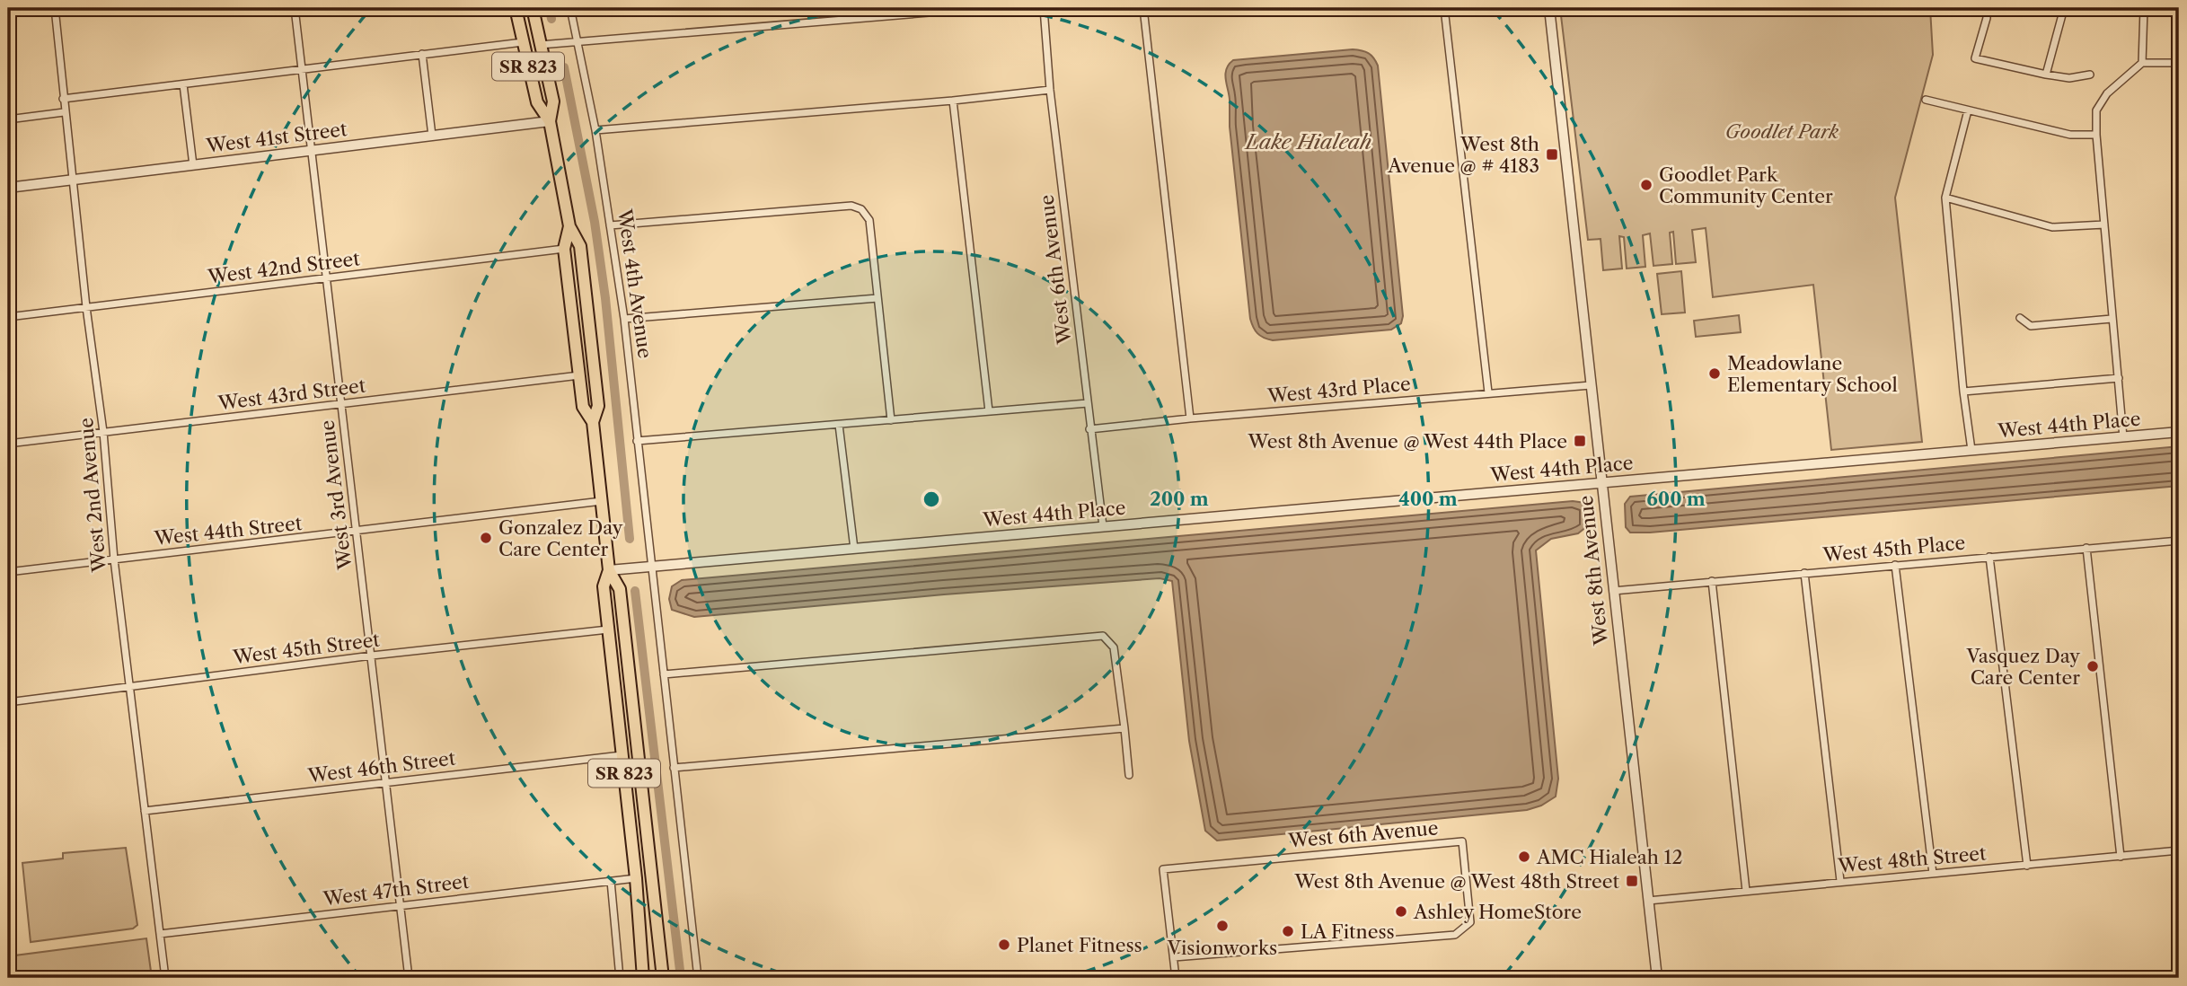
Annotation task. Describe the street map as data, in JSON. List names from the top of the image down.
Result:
{
  "streets": {
    "main road": ["SR 823"],
    "street": [
      "West 41st Street",
      "West 42nd Street",
      "West 6th Avenue",
      "West 4th Avenue",
      "West 43rd Place",
      "West 43rd Street",
      "West 44th Place",
      "West 2nd Avenue",
      "West 3rd Avenue",
      "West 44th Street",
      "West 45th Place",
      "West 8th Avenue",
      "West 45th Street",
      "West 46th Street",
      "West 48th Street",
      "West 47th Street"
    ]
  },
  "crossings": [
    ["SR 823", "West 41st Street"],
    ["SR 823", "West 42nd Street"],
    ["SR 823", "West 43rd Street"],
    ["SR 823", "West 44th Place"],
    ["SR 823", "West 44th Street"],
    ["SR 823", "West 45th Street"],
    ["SR 823", "West 46th Street"],
    ["SR 823", "West 47th Street"],
    ["West 41st Street", "West 2nd Avenue"],
    ["West 41st Street", "West 3rd Avenue"],
    ["West 42nd Street", "West 2nd Avenue"],
    ["West 42nd Street", "West 3rd Avenue"],
    ["West 6th Avenue", "West 43rd Place"],
    ["West 6th Avenue", "West 44th Place"],
    ["West 4th Avenue", "West 44th Place"],
    ["West 43rd Place", "West 8th Avenue"],
    ["West 43rd Street", "West 2nd Avenue"],
    ["West 43rd Street", "West 3rd Avenue"],
    ["West 44th Place", "West 8th Avenue"],
    ["West 2nd Avenue", "West 44th Street"],
    ["West 2nd Avenue", "West 45th Street"],
    ["West 2nd Avenue", "West 46th Street"],
    ["West 2nd Avenue", "West 47th Street"],
    ["West 3rd Avenue", "West 44th Street"],
    ["West 3rd Avenue", "West 45th Street"],
    ["West 3rd Avenue", "West 46th Street"],
    ["West 3rd Avenue", "West 47th Street"],
    ["West 45th Place", "West 8th Avenue"],
    ["West 8th Avenue", "West 48th Street"]
  ],
  "water": ["Lake Hialeah"],
  "parks": ["Goodlet Park"],
  "places": {
    "transit": ["West 8th Avenue @ # 4183", "West 8th Avenue @ West 44th Place", "West 8th Avenue @ West 48th Street"],
    "other": [
      "Goodlet Park Community Center",
      "Meadowlane Elementary School",
      "Gonzalez Day Care Center",
      "Vasquez Day Care Center",
      "AMC Hialeah 12",
      "Ashley HomeStore",
      "Visionworks",
      "LA Fitness",
      "Planet Fitness"
    ]
  },
  "rings": ["200 m", "400 m", "600 m"]
}
